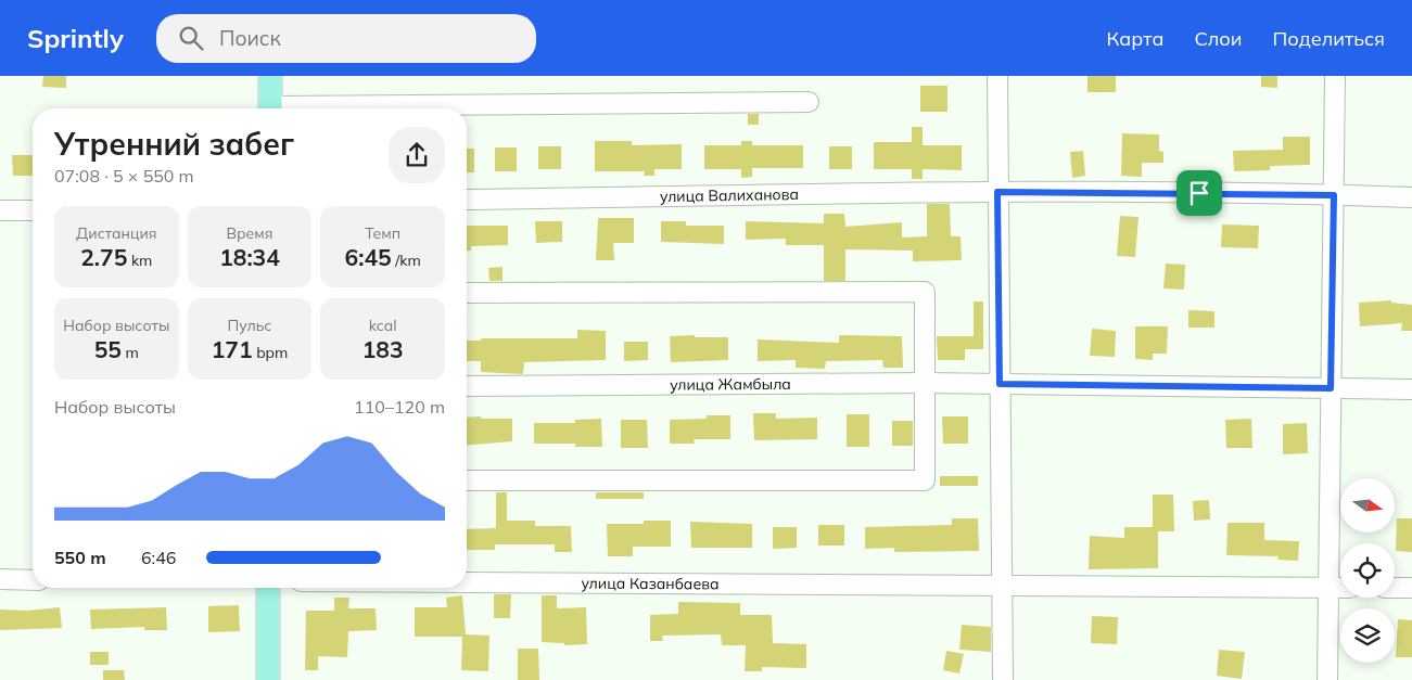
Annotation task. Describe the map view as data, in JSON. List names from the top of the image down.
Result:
{
  "streets": {
    "street": ["улица Валиханова", "улица Жамбыла", "улица Казанбаева"]
  },
  "north": "right",
  "page": {
    "header": "Sprintly",
    "search": "Поиск",
    "nav": ["Карта", "Слои", "Поделиться"],
    "heading": ["Утренний забег", "07:08 · 5 × 550 m"],
    "stats": [
      ["Дистанция", "2.75 km"],
      ["Время", "18:34"],
      ["Темп", "6:45 /km"],
      ["Набор высоты", "55 m"],
      ["Пульс", "171 bpm"],
      ["kcal", "183"]
    ],
    "chart": ["Набор высоты", "110–120 m"],
    "list": [
      {
        "name": "550 m",
        "note": "6:46"
      }
    ]
  }
}
